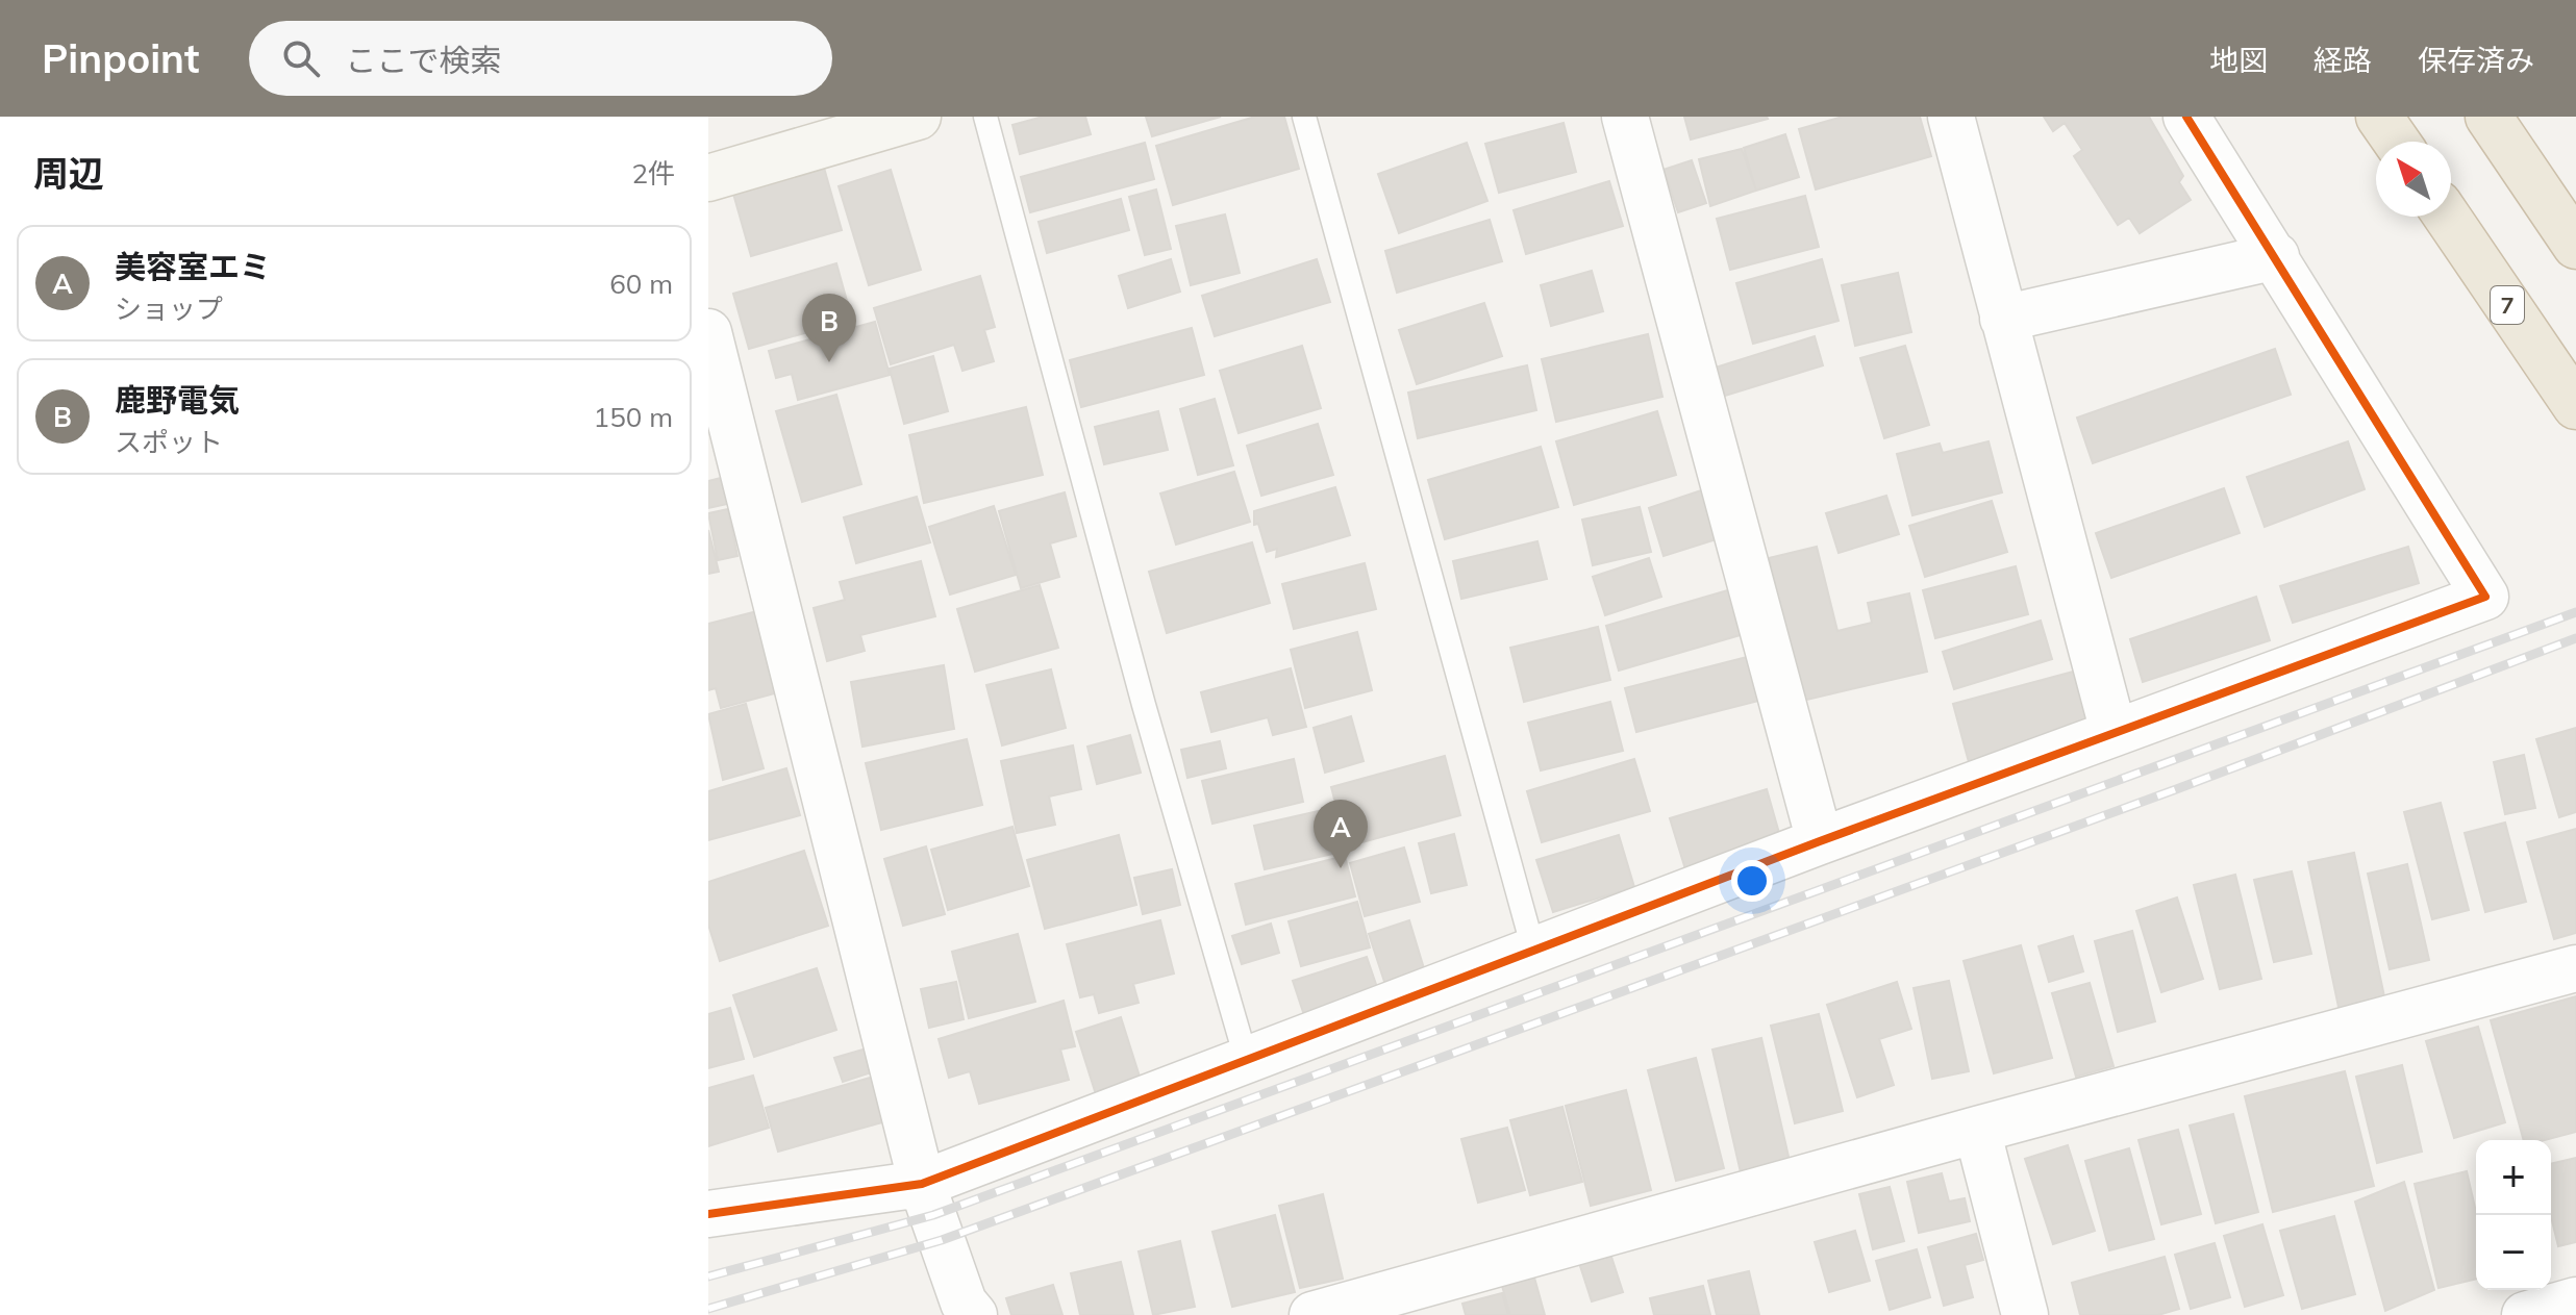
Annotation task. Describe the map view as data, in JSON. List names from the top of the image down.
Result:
{
  "streets": {
    "highway": ["7"]
  },
  "north": "top left",
  "page": {
    "header": "Pinpoint",
    "search": "ここで検索",
    "nav": ["地図", "経路", "保存済み"],
    "heading": ["周辺", "2件"],
    "list": [
      {
        "mark": "A",
        "name": "美容室エミ",
        "note": "ショップ",
        "value": "60 m"
      },
      {
        "mark": "B",
        "name": "鹿野電気",
        "note": "スポット",
        "value": "150 m"
      }
    ],
    "pins": ["B", "A"],
    "map_buttons": ["+", "−"]
  }
}
